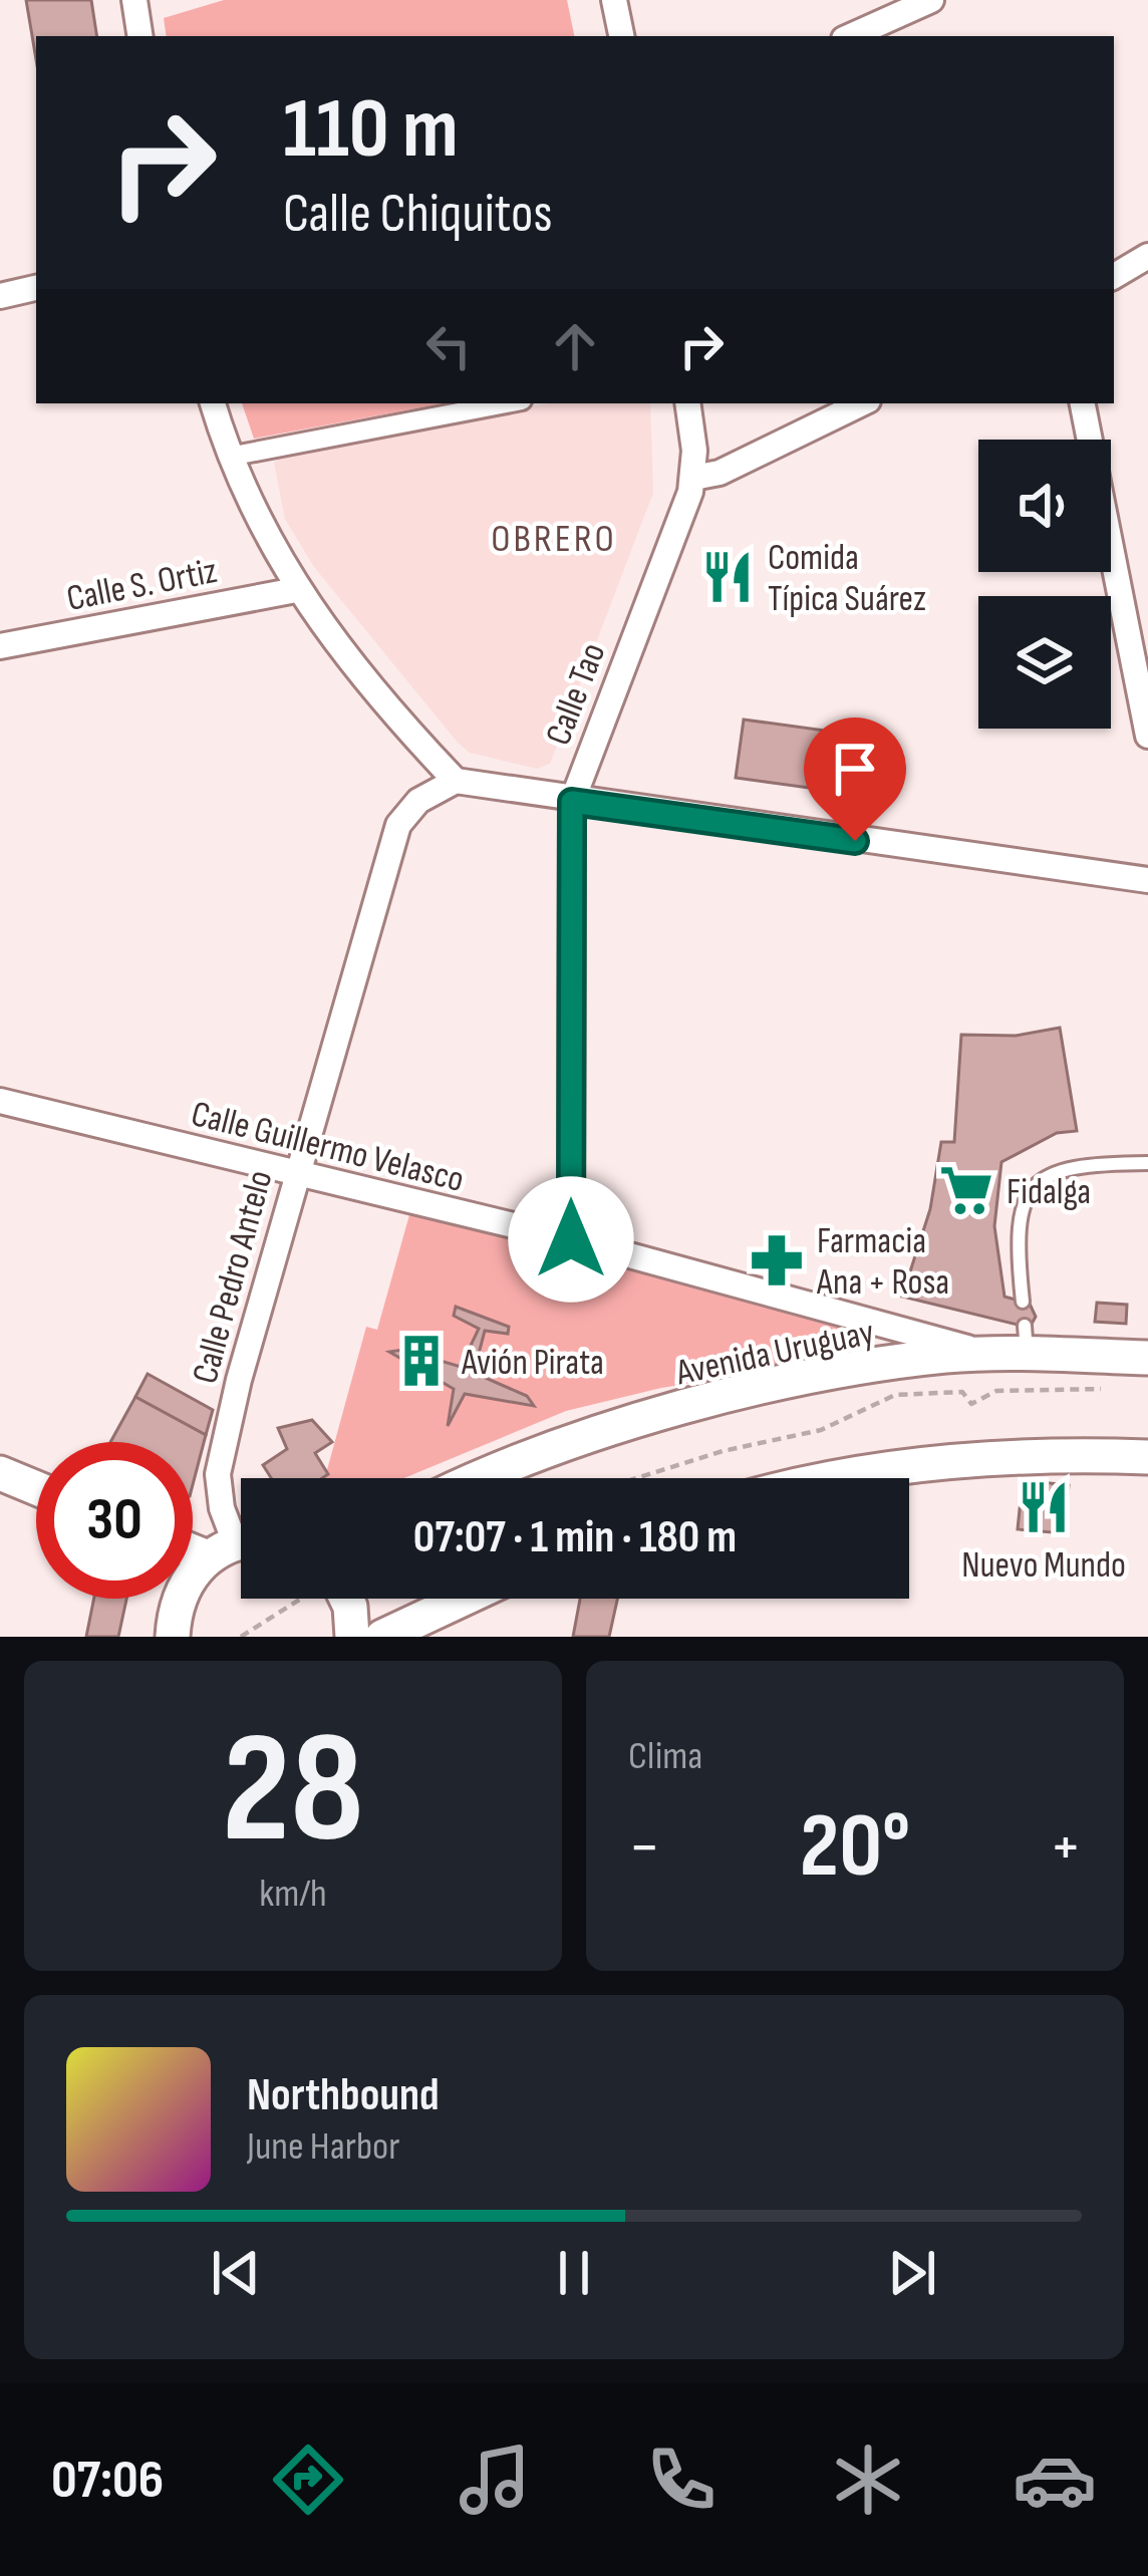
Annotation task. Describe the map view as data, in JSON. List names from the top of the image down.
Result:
{
  "streets": {
    "main road": ["Avenida Uruguay"],
    "street": [
      "Calle S. Ortiz",
      "Calle Tao",
      "Calle Guillermo Velasco",
      "Calle Pedro Antelo"
    ]
  },
  "crossings": [
    ["Calle Tao", "Calle Guillermo Velasco"],
    ["Calle Guillermo Velasco", "Calle Pedro Antelo"],
    ["Calle Guillermo Velasco", "Avenida Uruguay"]
  ],
  "districts": ["OBRERO"],
  "places": {
    "restaurant": ["Comida Típica Suárez", "Nuevo Mundo"],
    "supermarket": ["Fidalga"],
    "pharmacy": ["Farmacia Ana + Rosa"],
    "building": ["Avión Pirata"]
  },
  "page": {
    "turn": ["110 m", "Calle Chiquitos"],
    "limit": "30",
    "trip": "07:07 · 1 min · 180 m",
    "tile": [
      ["28", "km/h"],
      "Clima"
    ],
    "heat": ["−", "20°", "+"],
    "song": ["Northbound", "June Harbor"],
    "tabs": "07:06"
  }
}
